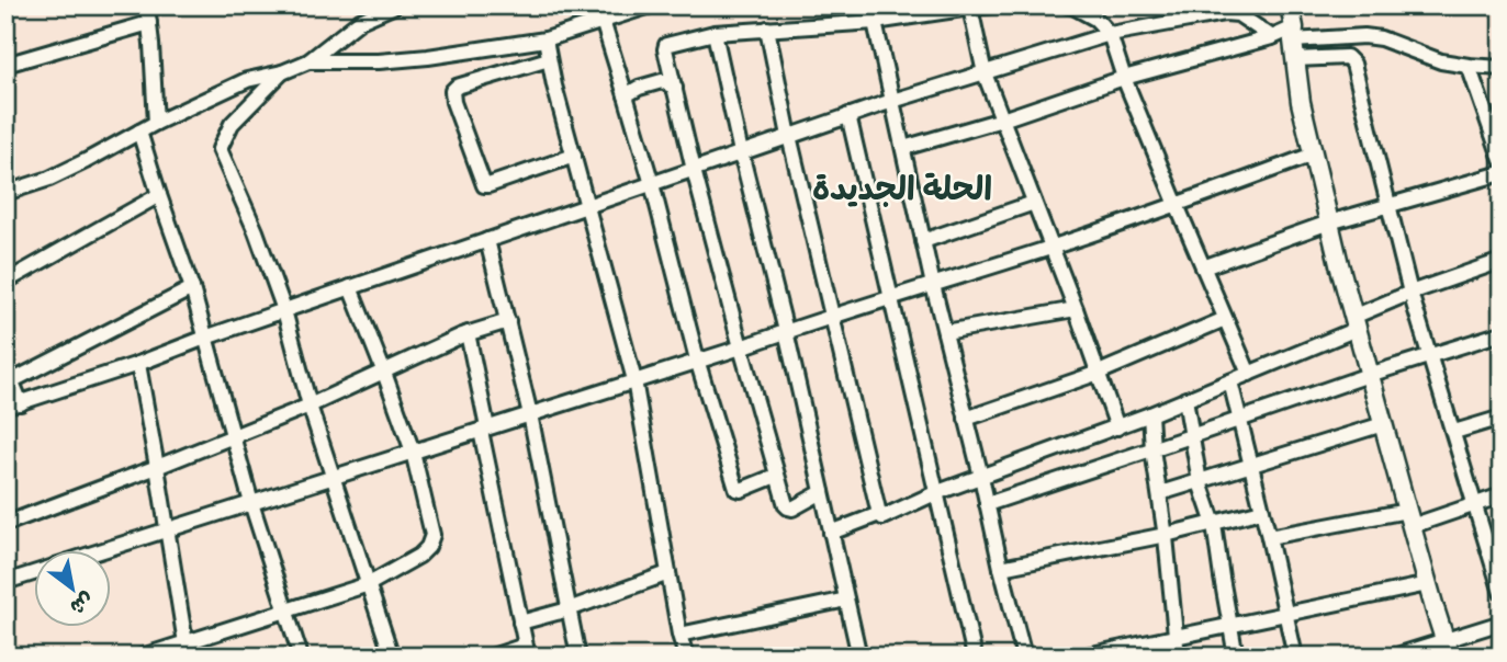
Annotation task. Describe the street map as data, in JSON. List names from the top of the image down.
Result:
{
  "districts": ["الحلة الجديدة"],
  "north": "bottom right"
}
